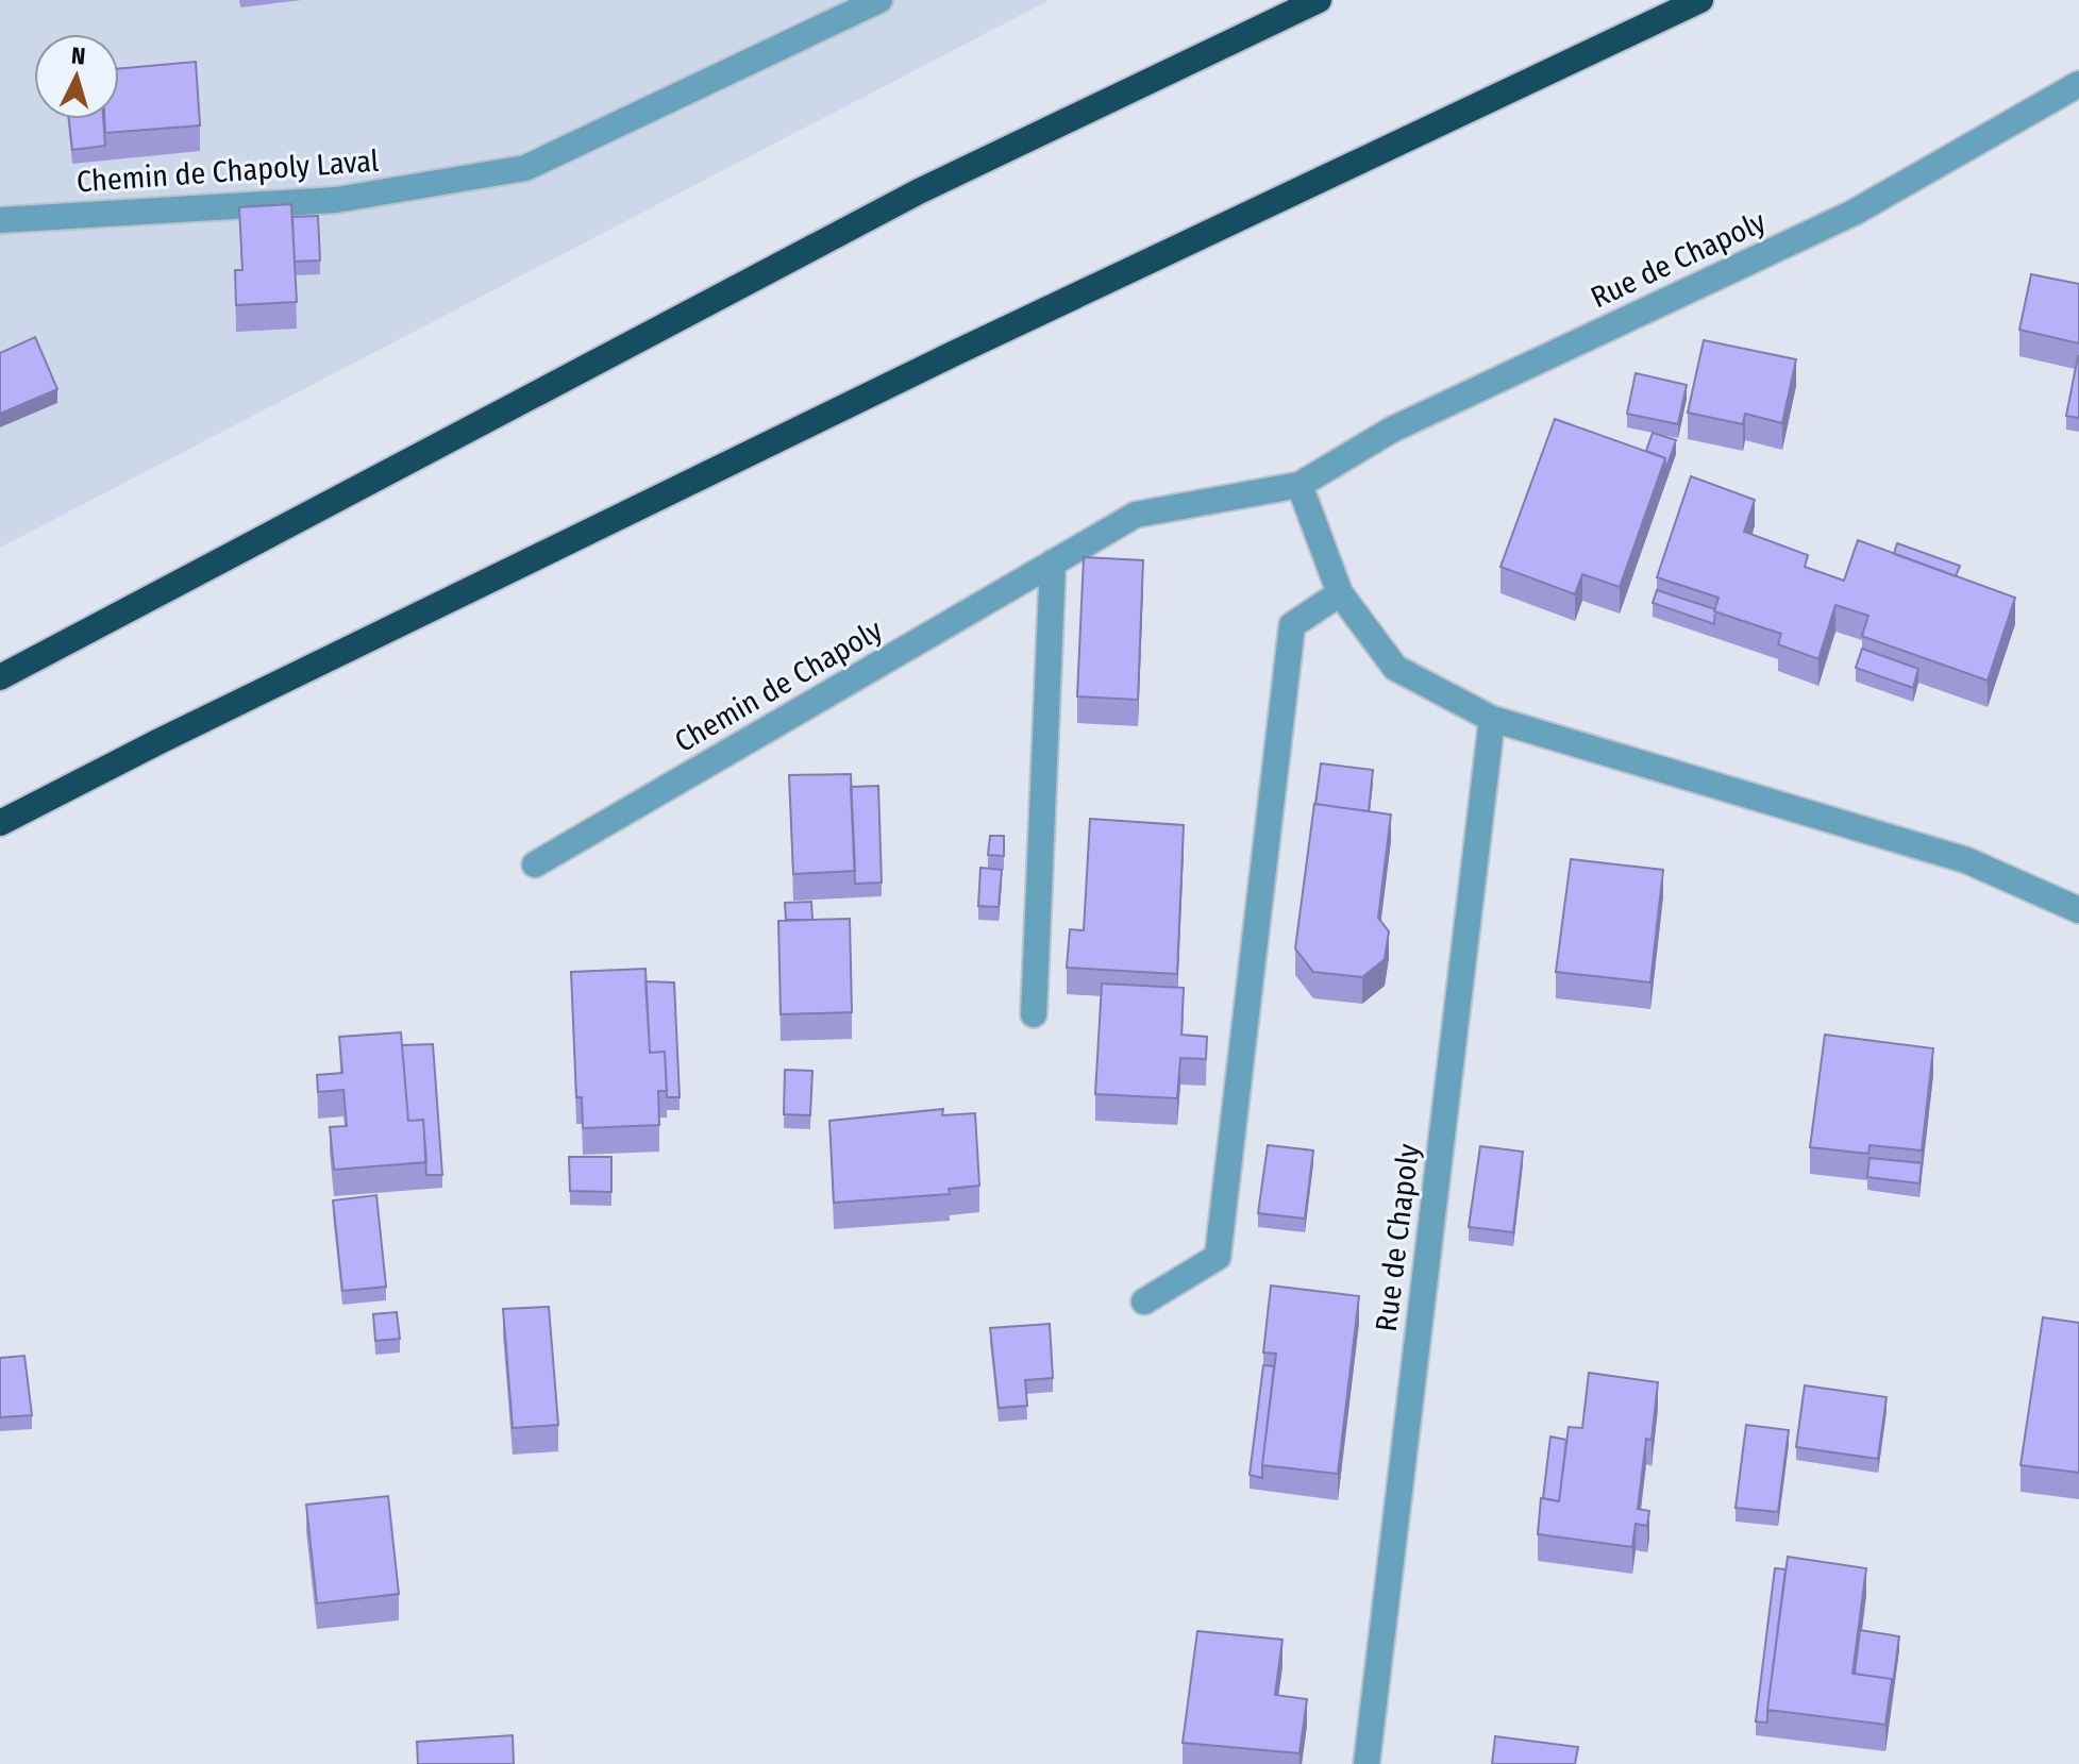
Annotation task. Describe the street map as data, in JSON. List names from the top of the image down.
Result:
{
  "streets": {
    "street": ["Chemin de Chapoly Laval", "Rue de Chapoly", "Chemin de Chapoly"]
  },
  "crossings": [
    ["Rue de Chapoly", "Chemin de Chapoly"]
  ],
  "north": "top"
}
